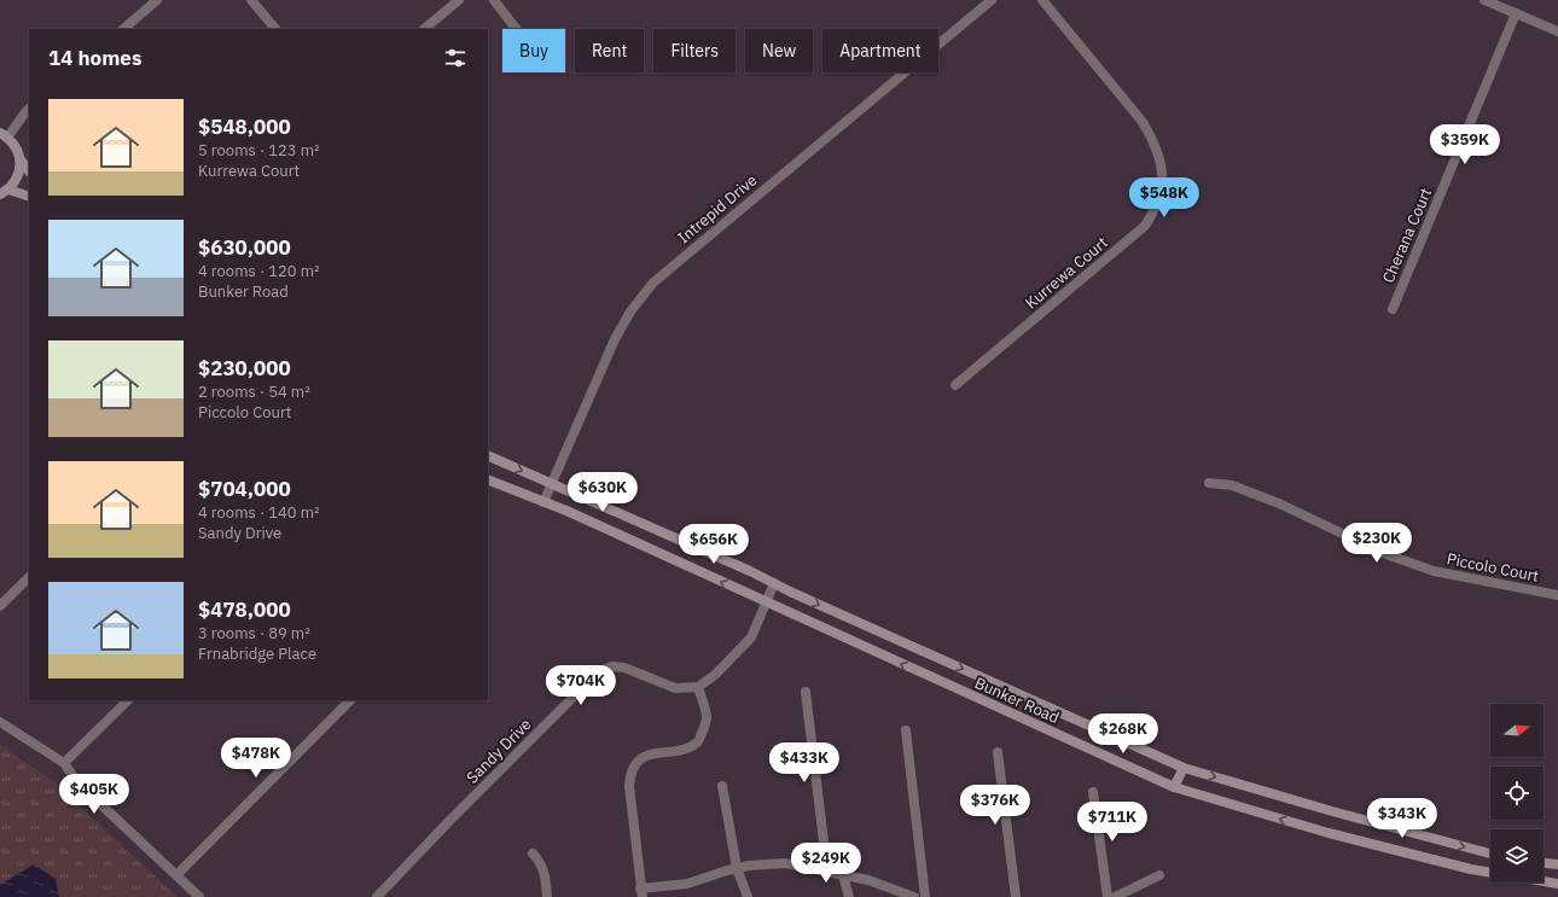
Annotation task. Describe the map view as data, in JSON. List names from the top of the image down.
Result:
{
  "streets": {
    "main road": ["Bunker Road"],
    "street": [
      "Intrepid Drive",
      "Cherana Court",
      "Kurrewa Court",
      "Piccolo Court",
      "Sandy Drive"
    ]
  },
  "crossings": [
    ["Intrepid Drive", "Bunker Road"]
  ],
  "north": "right",
  "page": {
    "chip": [
      "Buy",
      "Rent",
      "Filters",
      "New",
      "Apartment"
    ],
    "heading": "14 homes",
    "list": [
      {
        "name": "$548,000",
        "note": "5 rooms · 123 m² · Kurrewa Court"
      },
      {
        "name": "$630,000",
        "note": "4 rooms · 120 m² · Bunker Road"
      },
      {
        "name": "$230,000",
        "note": "2 rooms · 54 m² · Piccolo Court"
      },
      {
        "name": "$704,000",
        "note": "4 rooms · 140 m² · Sandy Drive"
      },
      {
        "name": "$478,000",
        "note": "3 rooms · 89 m² · Frnabridge Place"
      }
    ],
    "price": [
      "$359K",
      "$548K",
      "$630K",
      "$230K",
      "$656K",
      "$704K",
      "$268K",
      "$478K",
      "$433K",
      "$405K",
      "$376K",
      "$343K",
      "$711K",
      "$249K"
    ]
  }
}
